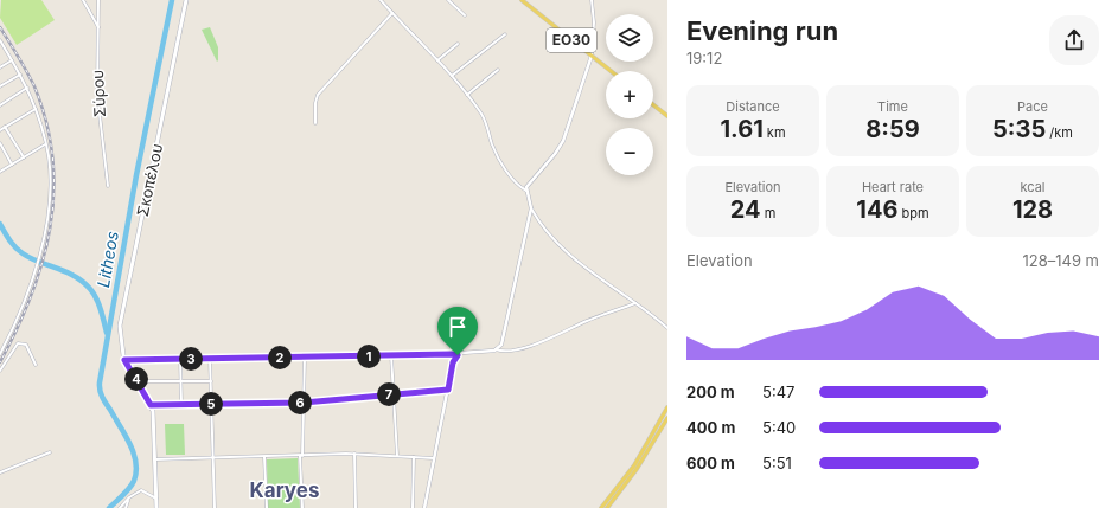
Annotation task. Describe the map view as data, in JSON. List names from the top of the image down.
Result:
{
  "streets": {
    "main road": ["ΕΟ30", "Σκοπέλου"],
    "street": ["Σύρου"]
  },
  "districts": ["Karyes"],
  "water": ["Litheos"],
  "page": {
    "heading": ["Evening run", "19:12"],
    "map_buttons": ["+", "−"],
    "stats": [
      ["Distance", "1.61 km"],
      ["Time", "8:59"],
      ["Pace", "5:35 /km"],
      ["Elevation", "24 m"],
      ["Heart rate", "146 bpm"],
      ["kcal", "128"]
    ],
    "chart": ["Elevation", "128–149 m"],
    "pins": [
      "1",
      "2",
      "3",
      "4",
      "7",
      "6",
      "5"
    ],
    "list": [
      {
        "name": "200 m",
        "note": "5:47"
      },
      {
        "name": "400 m",
        "note": "5:40"
      },
      {
        "name": "600 m",
        "note": "5:51"
      }
    ]
  }
}
